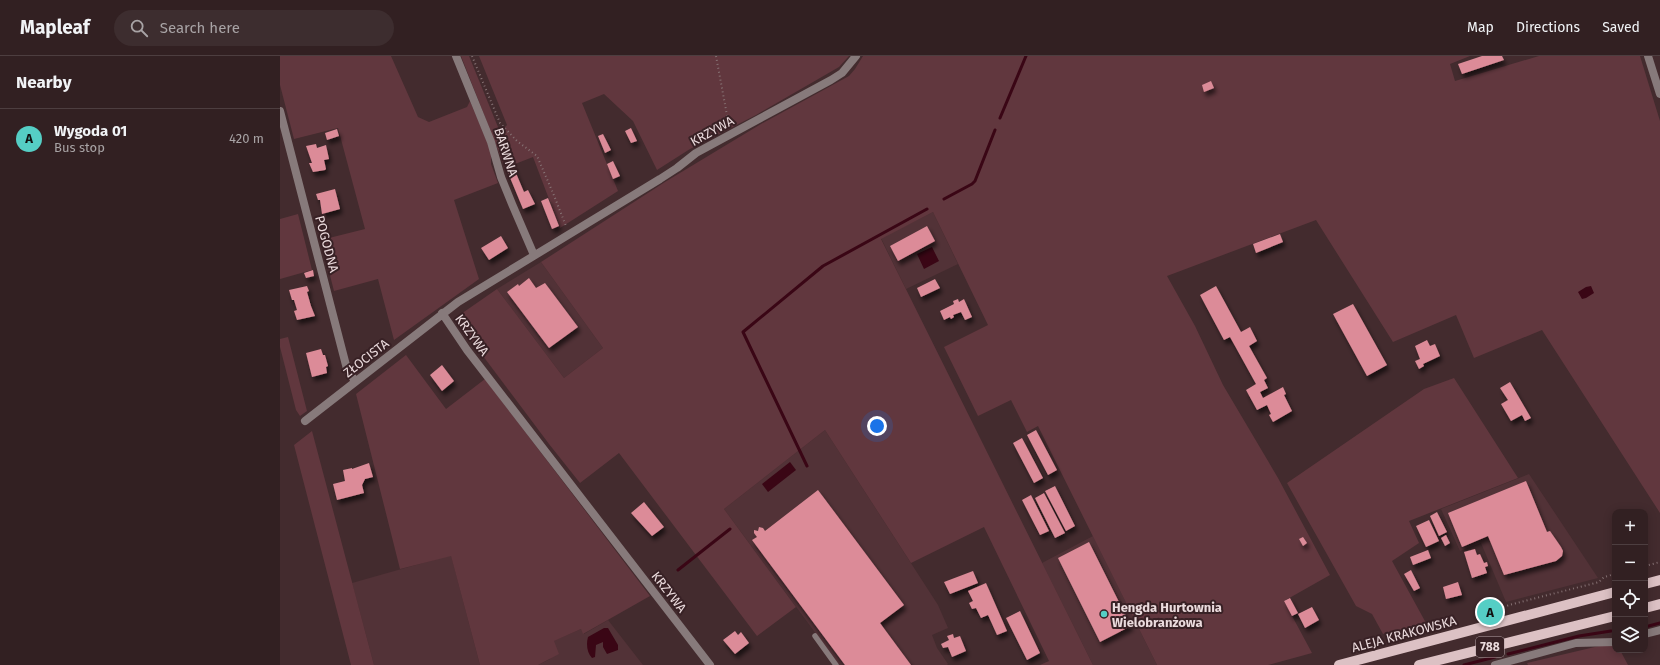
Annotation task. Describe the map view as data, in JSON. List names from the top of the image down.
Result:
{
  "streets": {
    "main road": ["ALEJA KRAKOWSKA", "788"],
    "street": [
      "KRZYWA",
      "BARWNA",
      "POGODNA",
      "ZŁOCISTA"
    ]
  },
  "crossings": [
    ["KRZYWA", "BARWNA"],
    ["KRZYWA", "ZŁOCISTA"],
    ["POGODNA", "ZŁOCISTA"]
  ],
  "places": ["Hengda Hurtownia Wielobranżowa"],
  "page": {
    "header": "Mapleaf",
    "search": "Search here",
    "nav": ["Map", "Directions", "Saved"],
    "heading": "Nearby",
    "list": [
      {
        "mark": "A",
        "name": "Wygoda 01",
        "note": "Bus stop",
        "value": "420 m"
      }
    ],
    "map_buttons": ["+", "−"],
    "pins": "A"
  }
}
